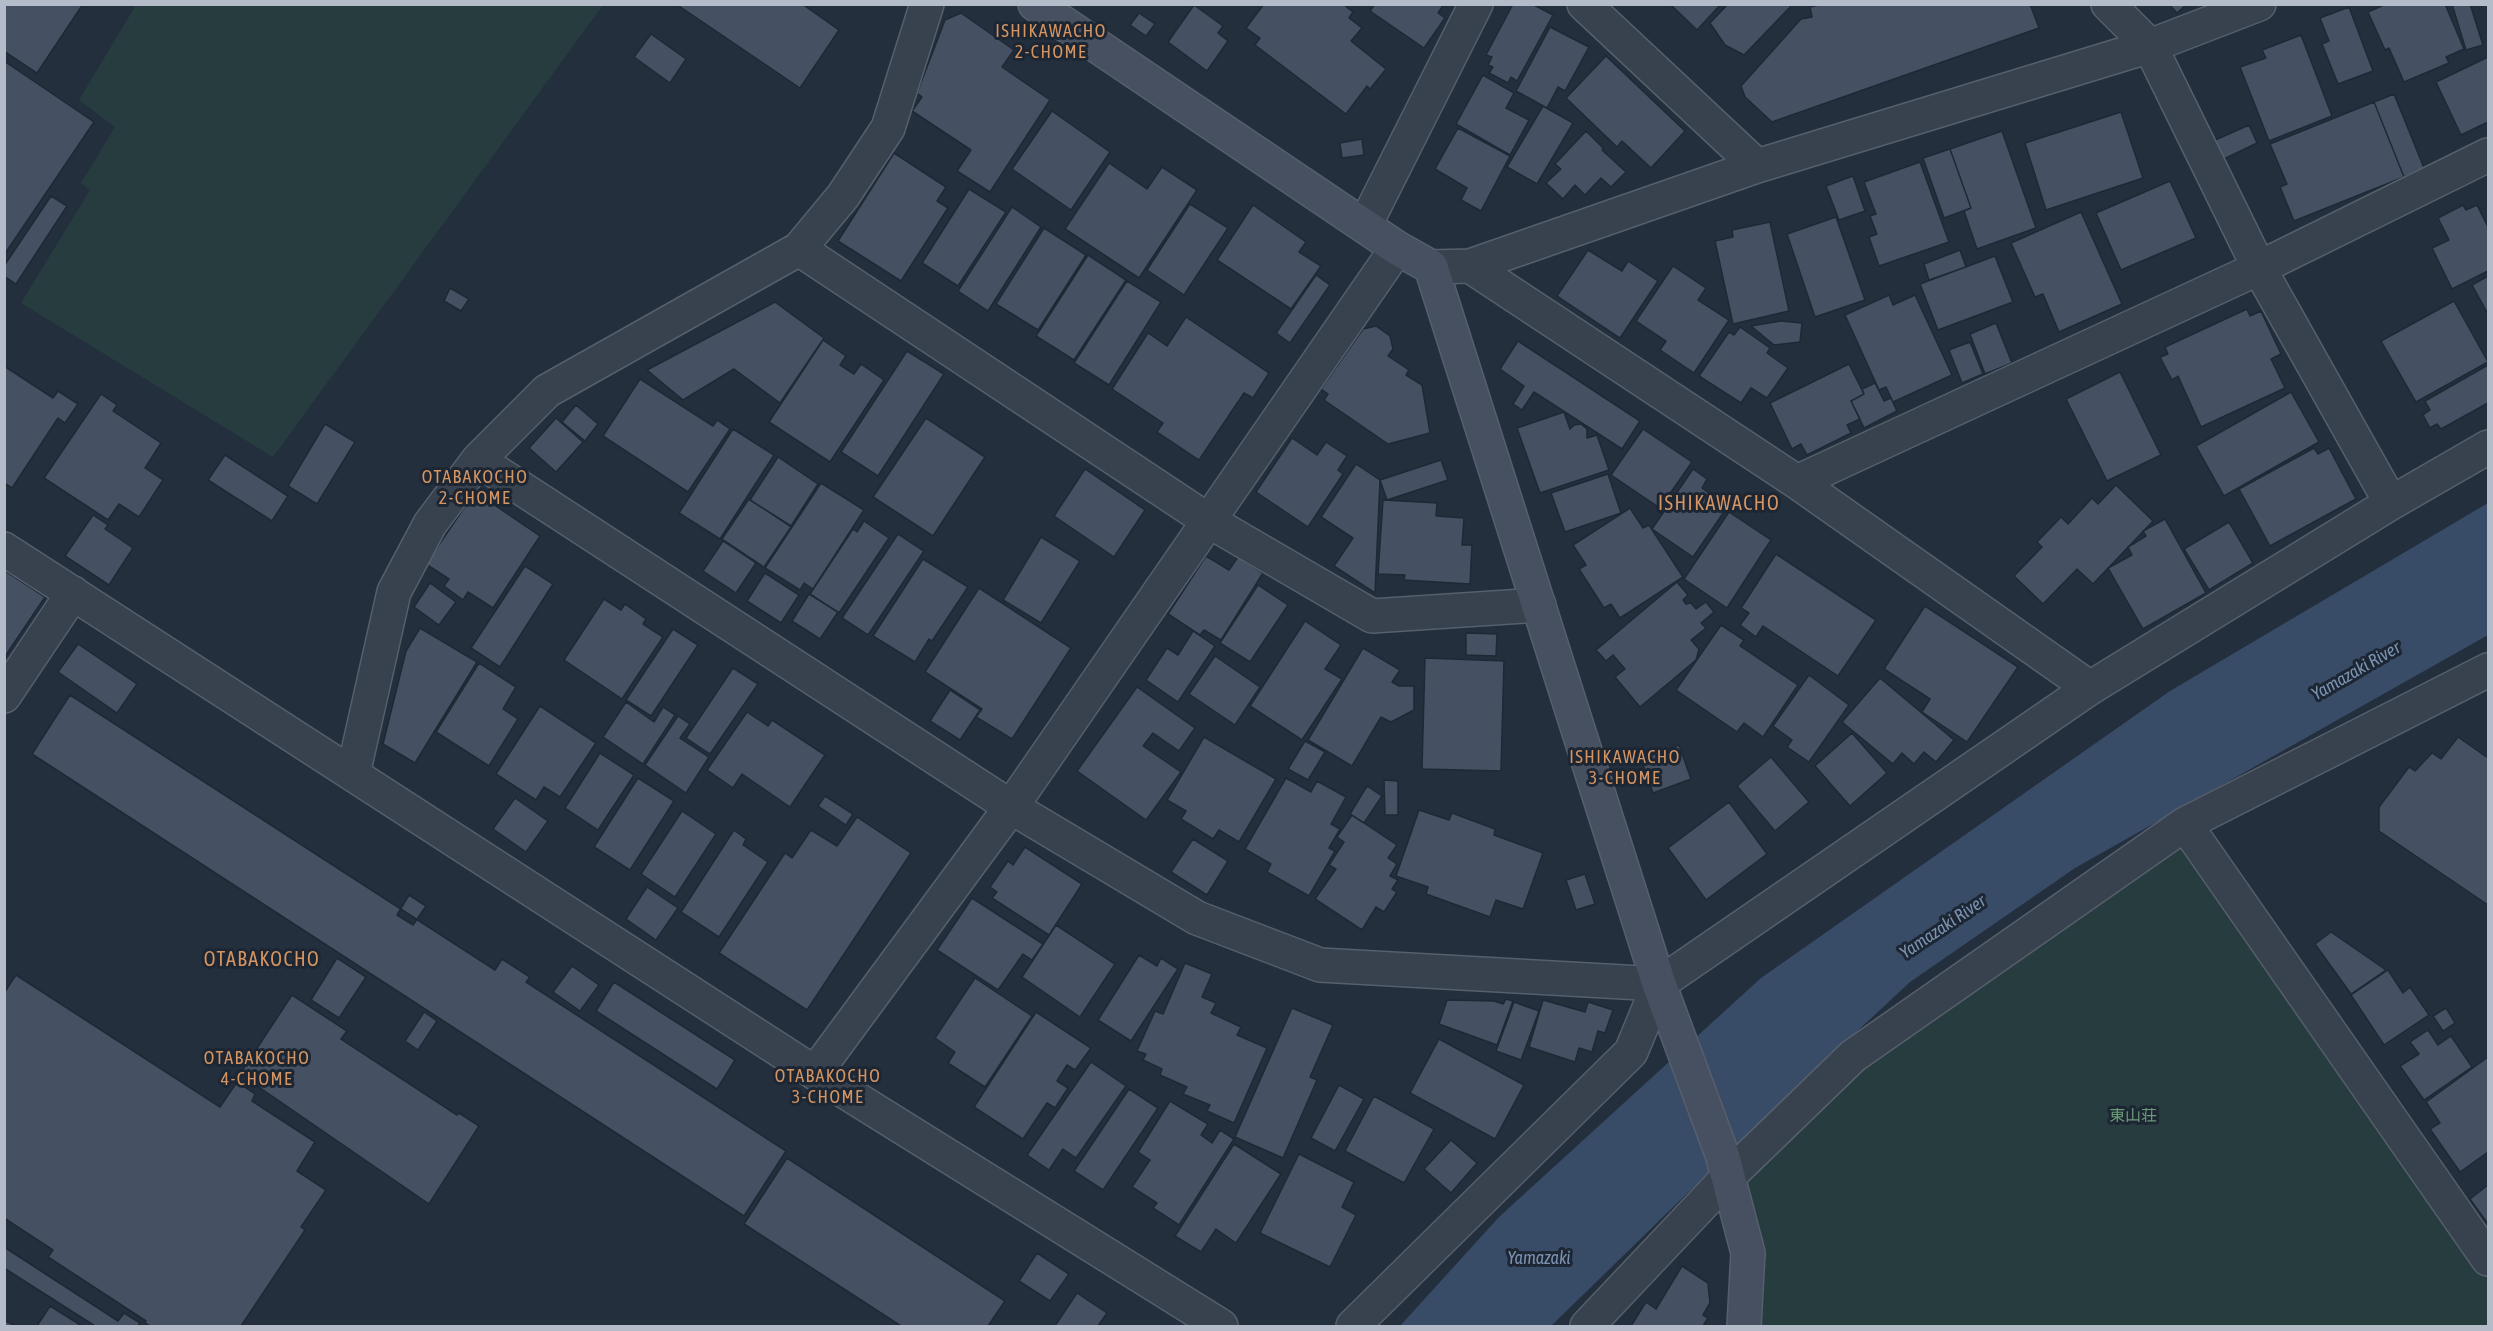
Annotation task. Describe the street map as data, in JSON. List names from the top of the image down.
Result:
{
  "districts": [
    "ISHIKAWACHO 2-CHOME",
    "OTABAKOCHO 2-CHOME",
    "ISHIKAWACHO",
    "ISHIKAWACHO 3-CHOME",
    "OTABAKOCHO",
    "OTABAKOCHO 4-CHOME",
    "OTABAKOCHO 3-CHOME"
  ],
  "water": ["Yamazaki River", "Yamazaki"],
  "parks": ["東山荘"]
}
